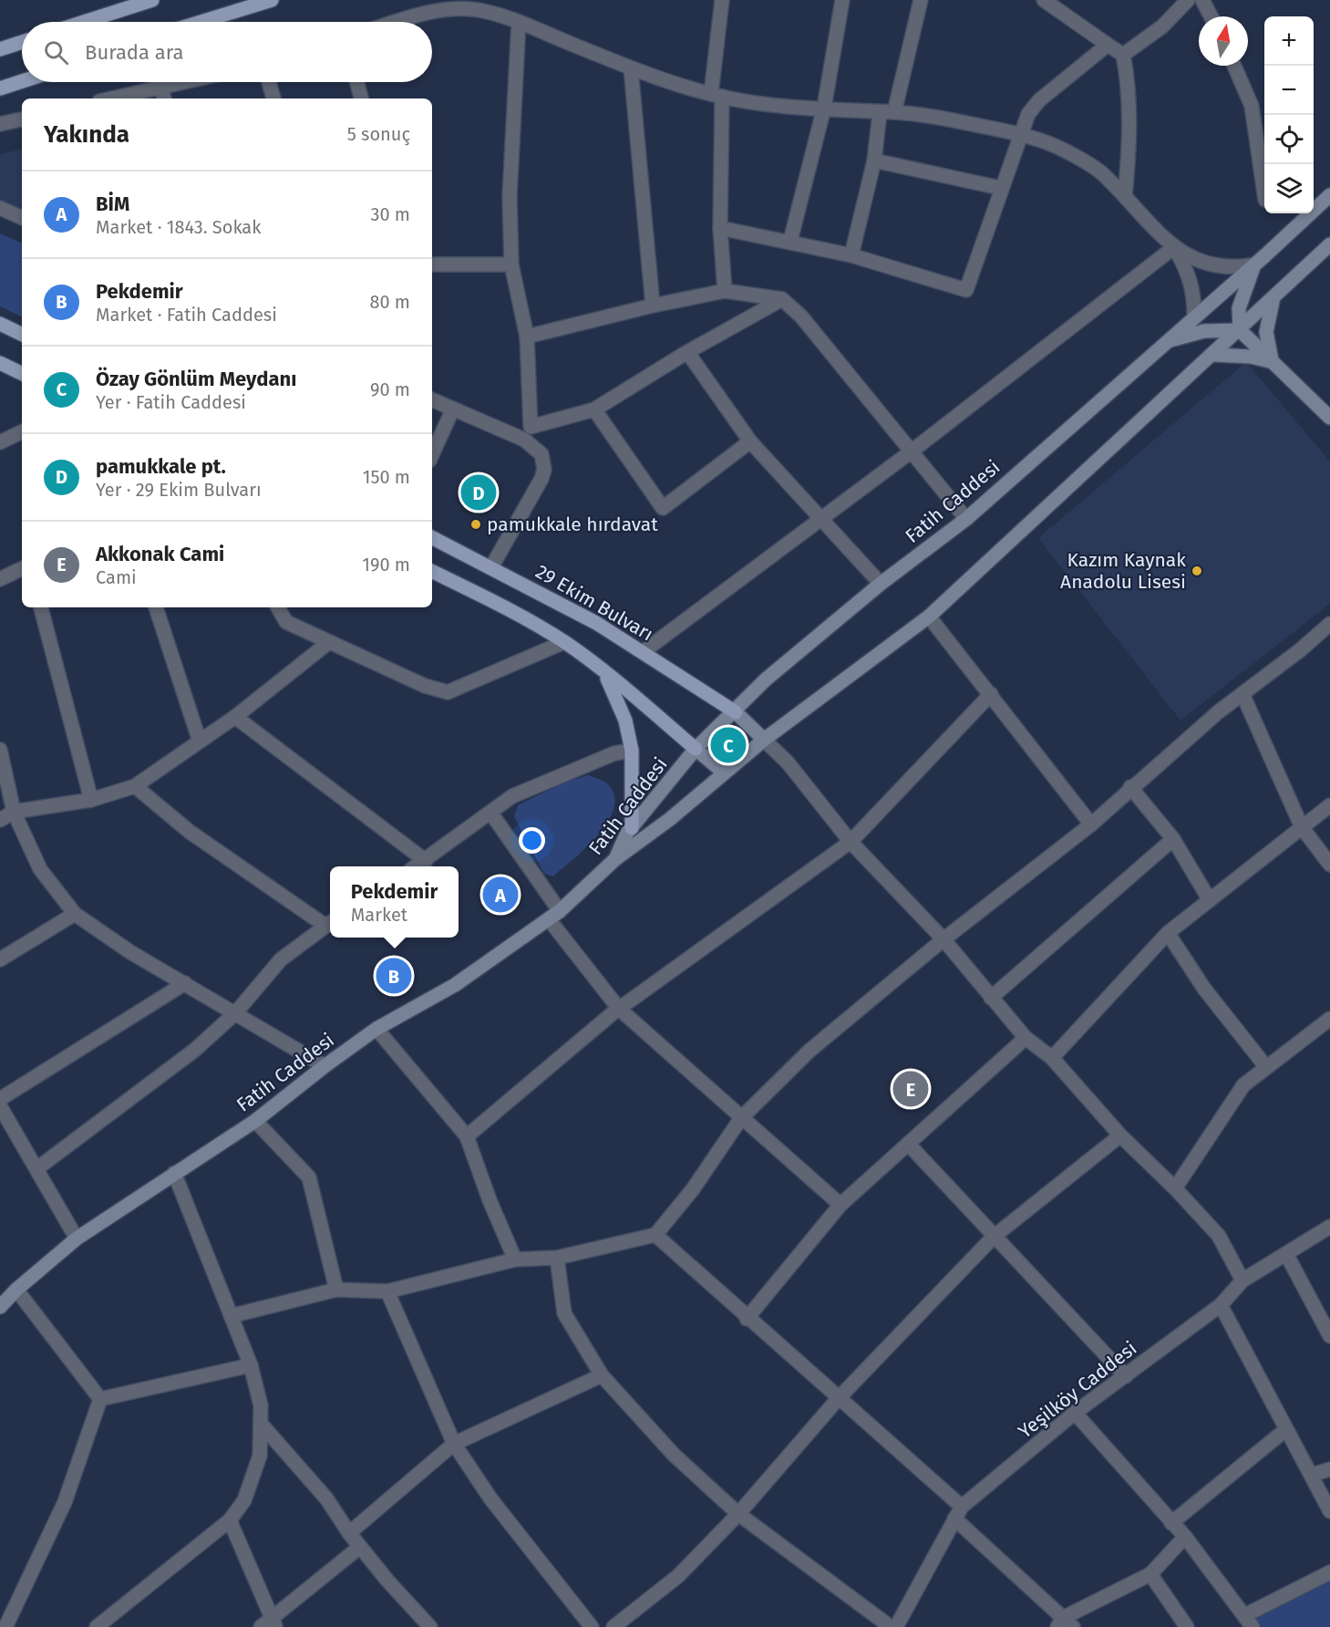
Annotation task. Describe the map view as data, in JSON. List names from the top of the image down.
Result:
{
  "streets": {
    "main road": ["Fatih Caddesi", "29 Ekim Bulvarı"],
    "street": ["Yeşilköy Caddesi"]
  },
  "crossings": [
    ["Fatih Caddesi", "29 Ekim Bulvarı"]
  ],
  "places": ["pamukkale hırdavat", "Kazım Kaynak Anadolu Lisesi"],
  "north": "top",
  "page": {
    "map_buttons": ["+", "−"],
    "search": "Burada ara",
    "heading": ["Yakında", "5 sonuç"],
    "list": [
      {
        "mark": "A",
        "name": "BİM",
        "note": "Market · 1843. Sokak",
        "value": "30 m"
      },
      {
        "mark": "B",
        "name": "Pekdemir",
        "note": "Market · Fatih Caddesi",
        "value": "80 m"
      },
      {
        "mark": "C",
        "name": "Özay Gönlüm Meydanı",
        "note": "Yer · Fatih Caddesi",
        "value": "90 m"
      },
      {
        "mark": "D",
        "name": "pamukkale pt.",
        "note": "Yer · 29 Ekim Bulvarı",
        "value": "150 m"
      },
      {
        "mark": "E",
        "name": "Akkonak Cami",
        "note": "Cami",
        "value": "190 m"
      }
    ],
    "pins": [
      "D",
      "C",
      "A",
      "B",
      "E"
    ],
    "popup": ["Pekdemir", "Market"]
  }
}
